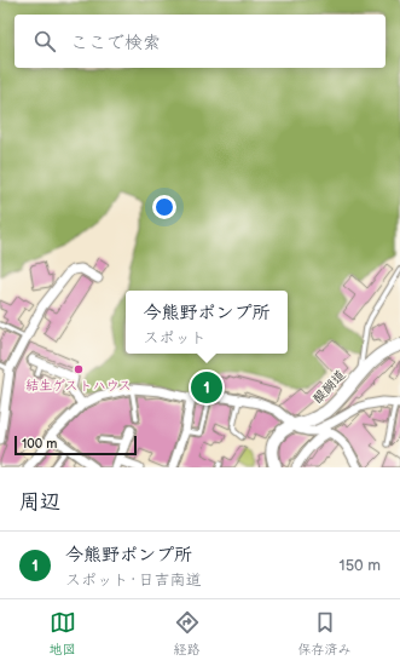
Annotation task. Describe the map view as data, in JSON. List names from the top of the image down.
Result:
{
  "streets": {
    "main road": ["醍醐道"]
  },
  "places": ["結生ゲストハウス"],
  "scale_bar": "100 m",
  "page": {
    "search": "ここで検索",
    "popup": ["今熊野ポンプ所", "スポット"],
    "pins": "1",
    "scale": "100 m",
    "heading": "周辺",
    "list": [
      {
        "mark": "1",
        "name": "今熊野ポンプ所",
        "note": "スポット · 日吉南道",
        "value": "150 m"
      }
    ],
    "nav": ["地図", "経路", "保存済み"]
  }
}
